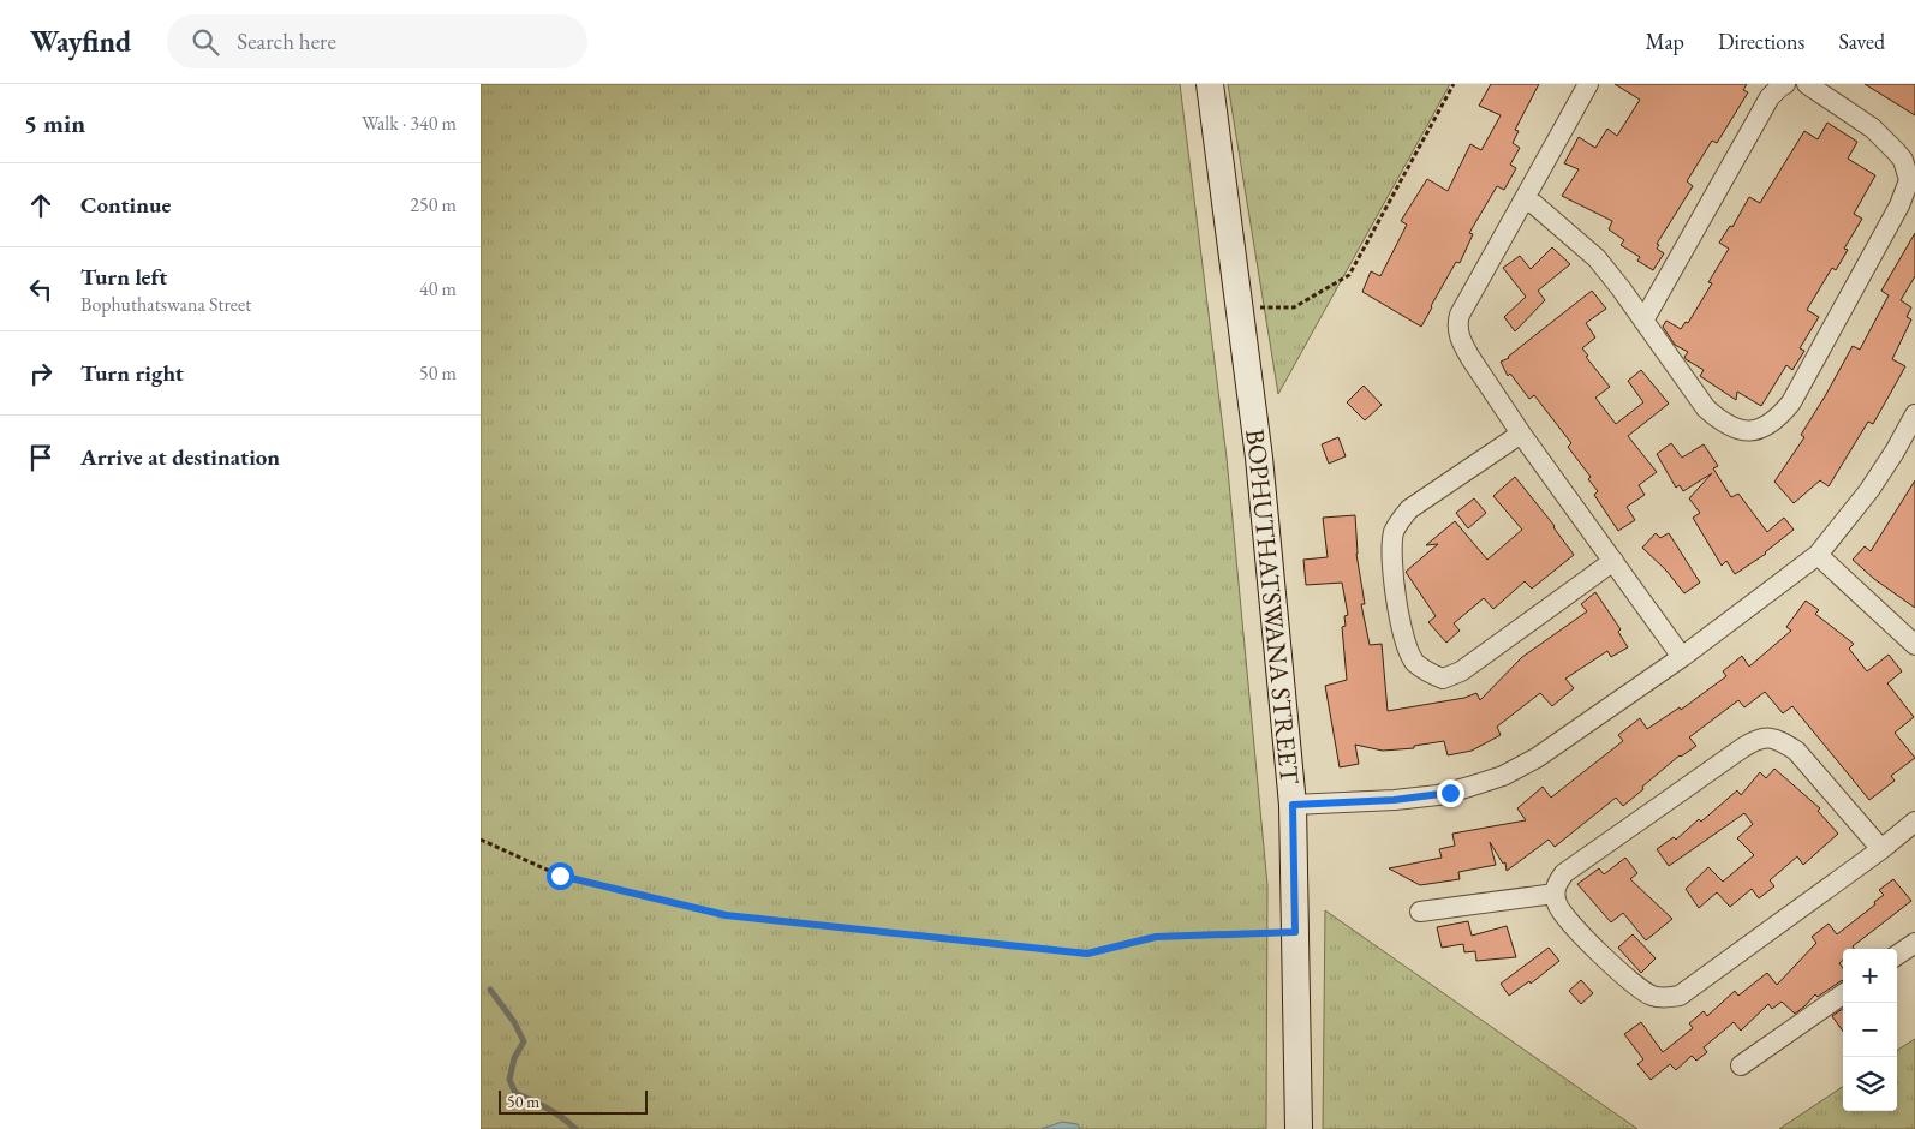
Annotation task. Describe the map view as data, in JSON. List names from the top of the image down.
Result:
{
  "streets": {
    "street": ["BOPHUTHATSWANA STREET"]
  },
  "scale_bar": "50 m",
  "page": {
    "header": "Wayfind",
    "search": "Search here",
    "nav": ["Map", "Directions", "Saved"],
    "heading": ["5 min", "Walk · 340 m"],
    "list": [
      ["Continue", "250 m"],
      ["Turn left", "Bophuthatswana Street", "40 m"],
      ["Turn right", "50 m"],
      "Arrive at destination"
    ],
    "map_buttons": ["+", "−"],
    "scale": "50 m"
  }
}
